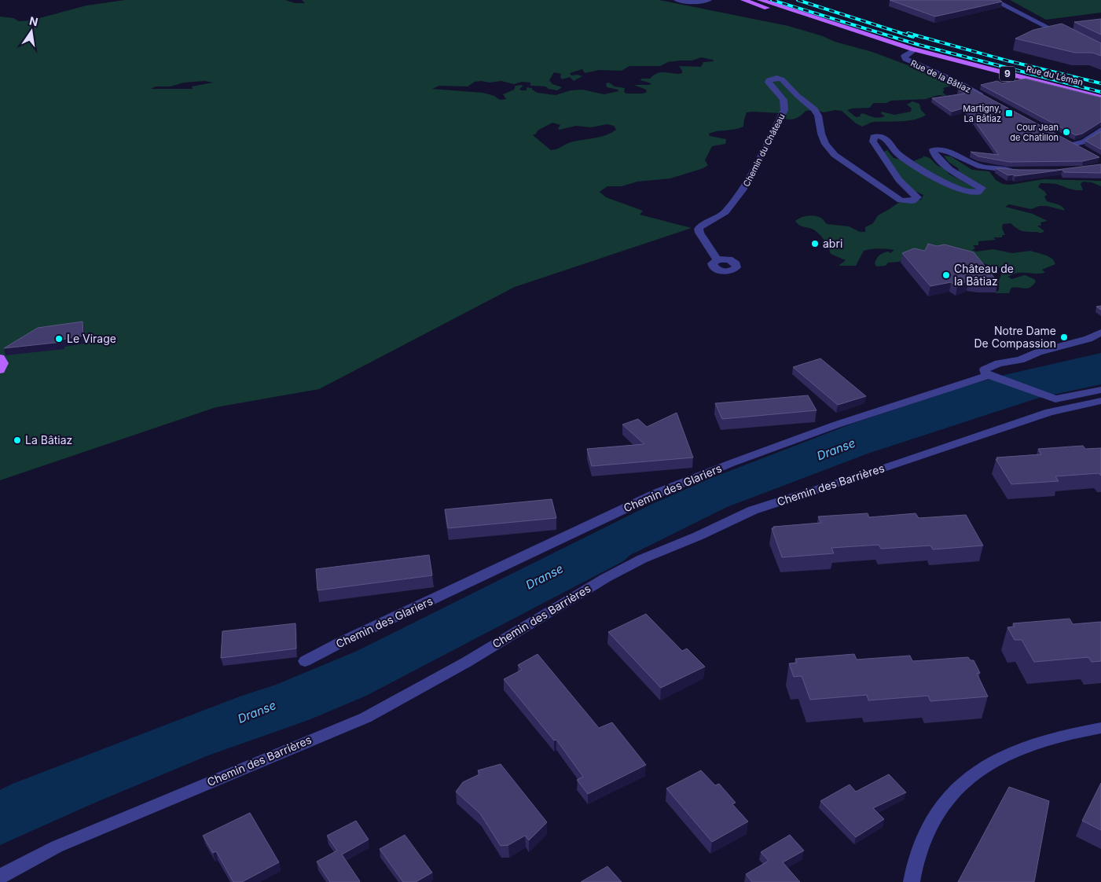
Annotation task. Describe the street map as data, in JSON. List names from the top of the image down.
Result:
{
  "streets": {
    "main road": ["9", "Rue du Léman"],
    "street": [
      "Rue de la Bâtiaz",
      "Chemin du Château",
      "Chemin des Barrières",
      "Chemin des Glariers"
    ]
  },
  "crossings": [
    ["Rue du Léman", "Rue de la Bâtiaz"]
  ],
  "water": ["Dranse"],
  "places": {
    "transit": ["Martigny, La Bâtiaz"],
    "other": [
      "Cour Jean de Chatillon",
      "abri",
      "Château de la Bâtiaz",
      "Notre Dame De Compassion",
      "Le Virage",
      "La Bâtiaz"
    ]
  },
  "north": "top"
}
